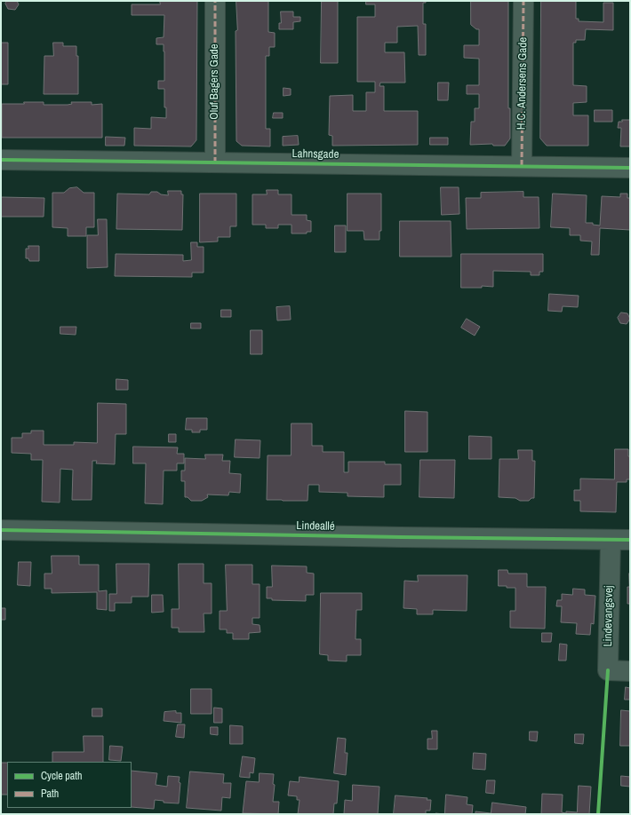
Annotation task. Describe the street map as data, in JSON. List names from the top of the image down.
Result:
{
  "streets": {
    "street": [
      "Oluf Bagers Gade",
      "H.C. Andersens Gade",
      "Lahnsgade",
      "Lindeallé",
      "Lindevangsvej"
    ]
  },
  "crossings": [
    ["Oluf Bagers Gade", "Lahnsgade"],
    ["H.C. Andersens Gade", "Lahnsgade"],
    ["Lindeallé", "Lindevangsvej"]
  ],
  "legend": ["Cycle path", "Path"]
}
